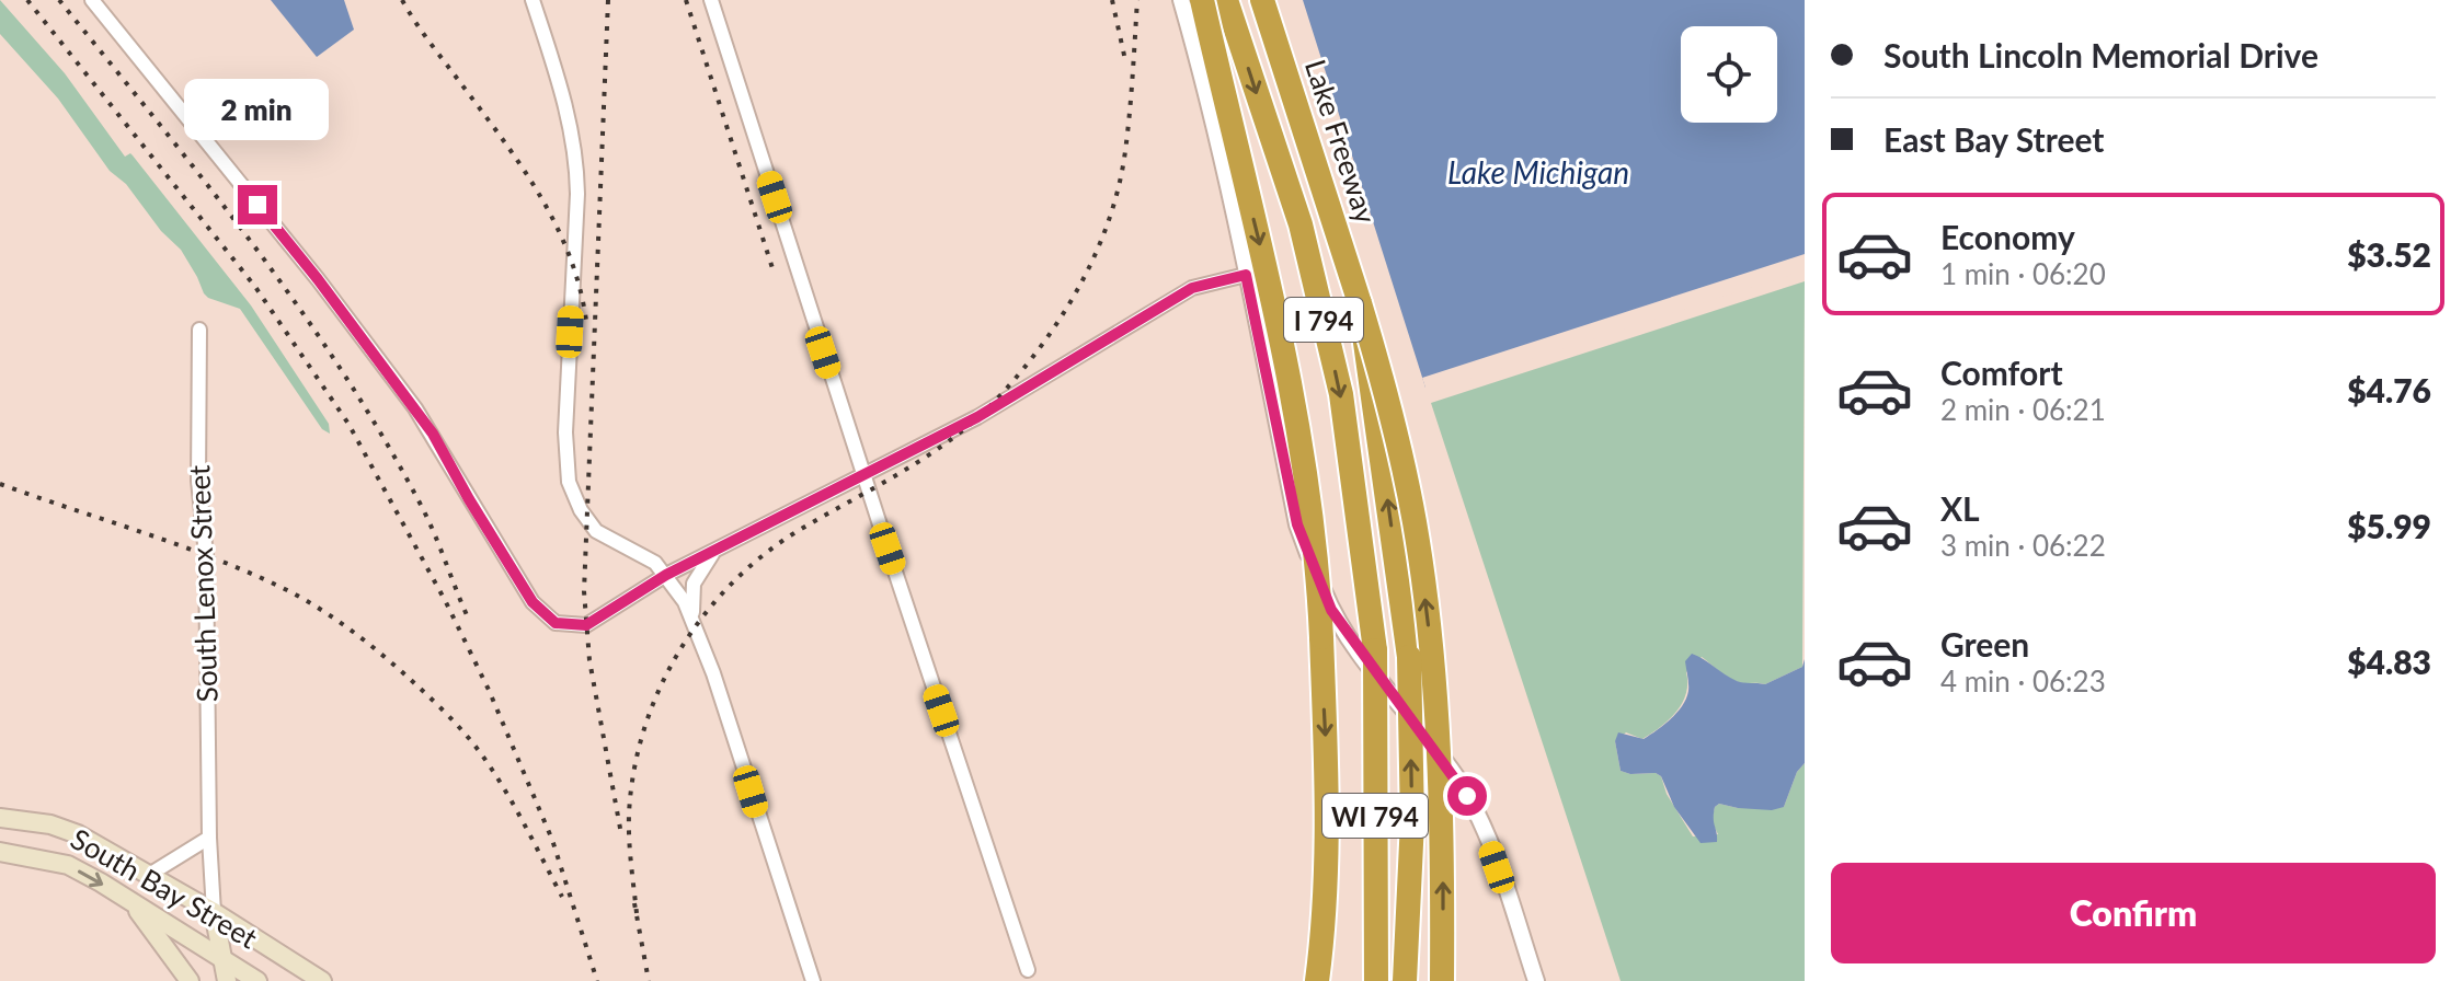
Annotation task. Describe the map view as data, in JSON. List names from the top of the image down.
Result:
{
  "streets": {
    "highway": ["Lake Freeway", "I 794", "WI 794"],
    "main road": ["South Bay Street"],
    "street": ["South Lenox Street"]
  },
  "crossings": [
    ["Lake Freeway", "I 794"],
    ["I 794", "WI 794"],
    ["South Lenox Street", "South Bay Street"]
  ],
  "water": ["Lake Michigan"],
  "page": {
    "banner": ["South Lincoln Memorial Drive", "East Bay Street"],
    "bubble": "2 min",
    "list": [
      {
        "name": "Economy",
        "note": "1 min · 06:20",
        "value": "$3.52"
      },
      {
        "name": "Comfort",
        "note": "2 min · 06:21",
        "value": "$4.76"
      },
      {
        "name": "XL",
        "note": "3 min · 06:22",
        "value": "$5.99"
      },
      {
        "name": "Green",
        "note": "4 min · 06:23",
        "value": "$4.83"
      }
    ],
    "buttons": "Confirm"
  }
}
